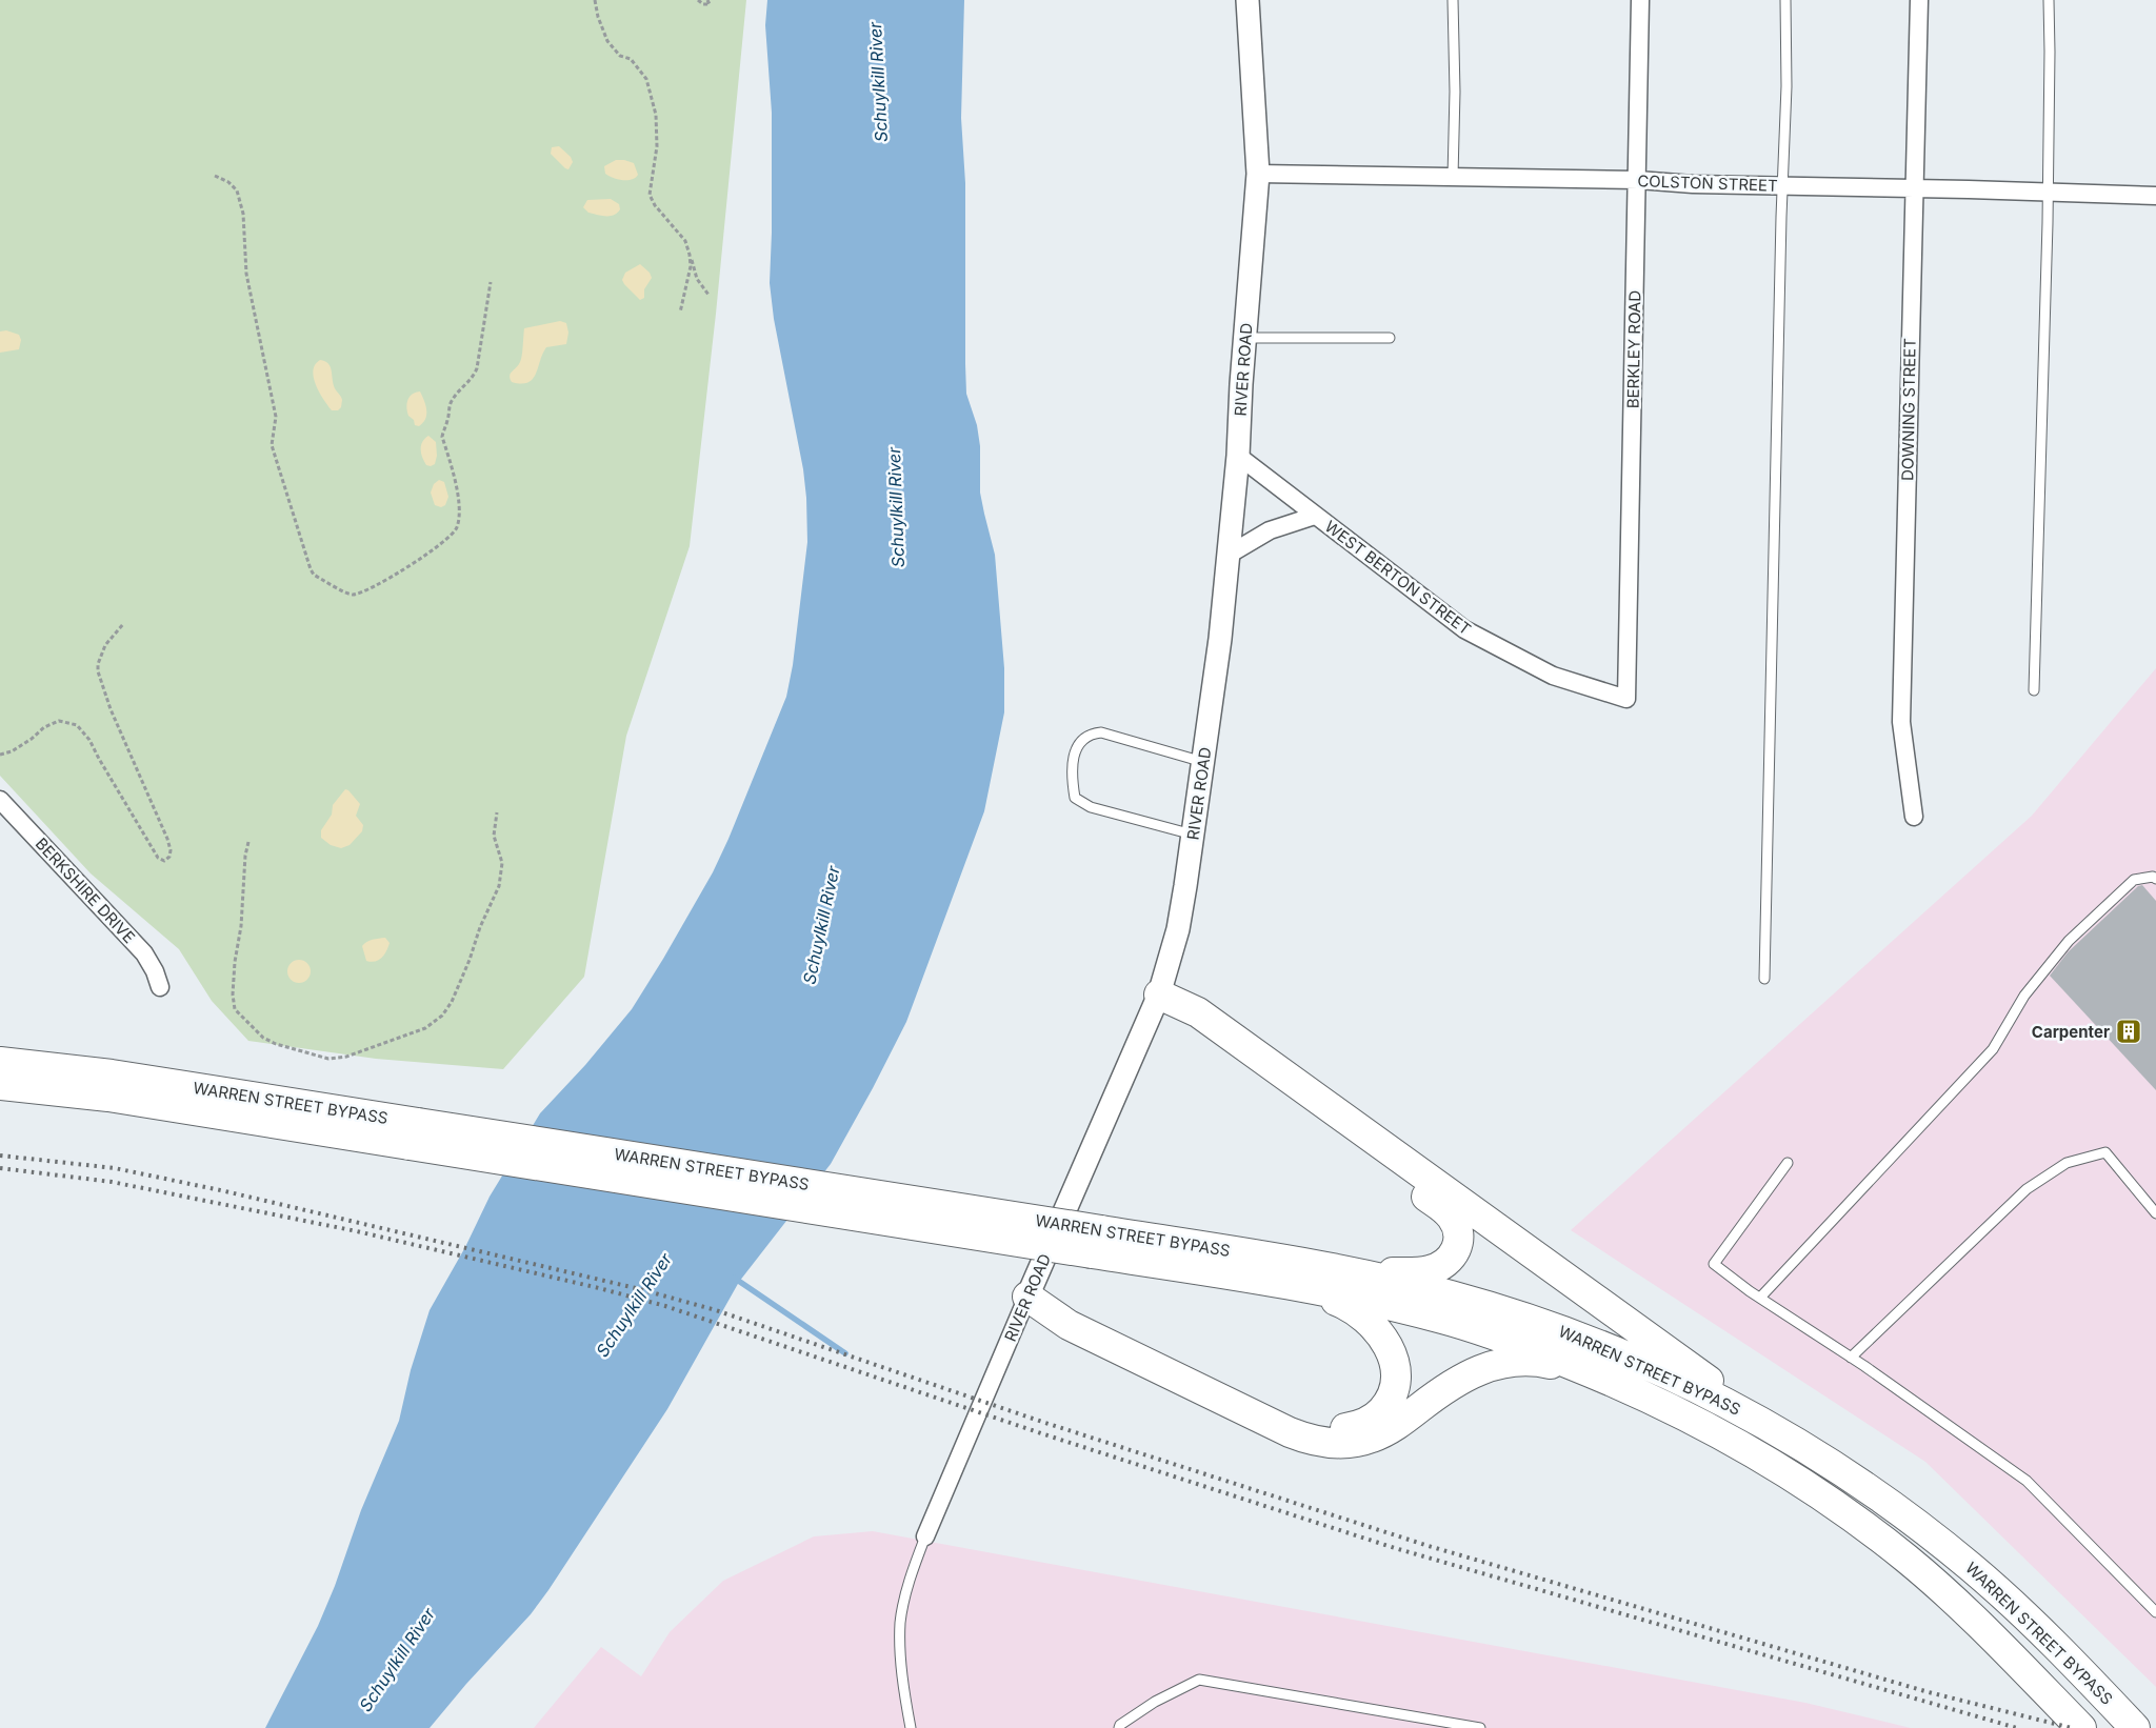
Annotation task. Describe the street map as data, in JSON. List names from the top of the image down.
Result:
{
  "streets": {
    "highway": ["WARREN STREET BYPASS"],
    "street": [
      "COLSTON STREET",
      "BERKLEY ROAD",
      "RIVER ROAD",
      "DOWNING STREET",
      "WEST BERTON STREET",
      "BERKSHIRE DRIVE"
    ]
  },
  "crossings": [
    ["COLSTON STREET", "BERKLEY ROAD"],
    ["COLSTON STREET", "RIVER ROAD"],
    ["COLSTON STREET", "DOWNING STREET"],
    ["BERKLEY ROAD", "WEST BERTON STREET"],
    ["RIVER ROAD", "WEST BERTON STREET"]
  ],
  "water": ["Schuylkill River"],
  "places": {
    "building": ["Carpenter"]
  }
}
